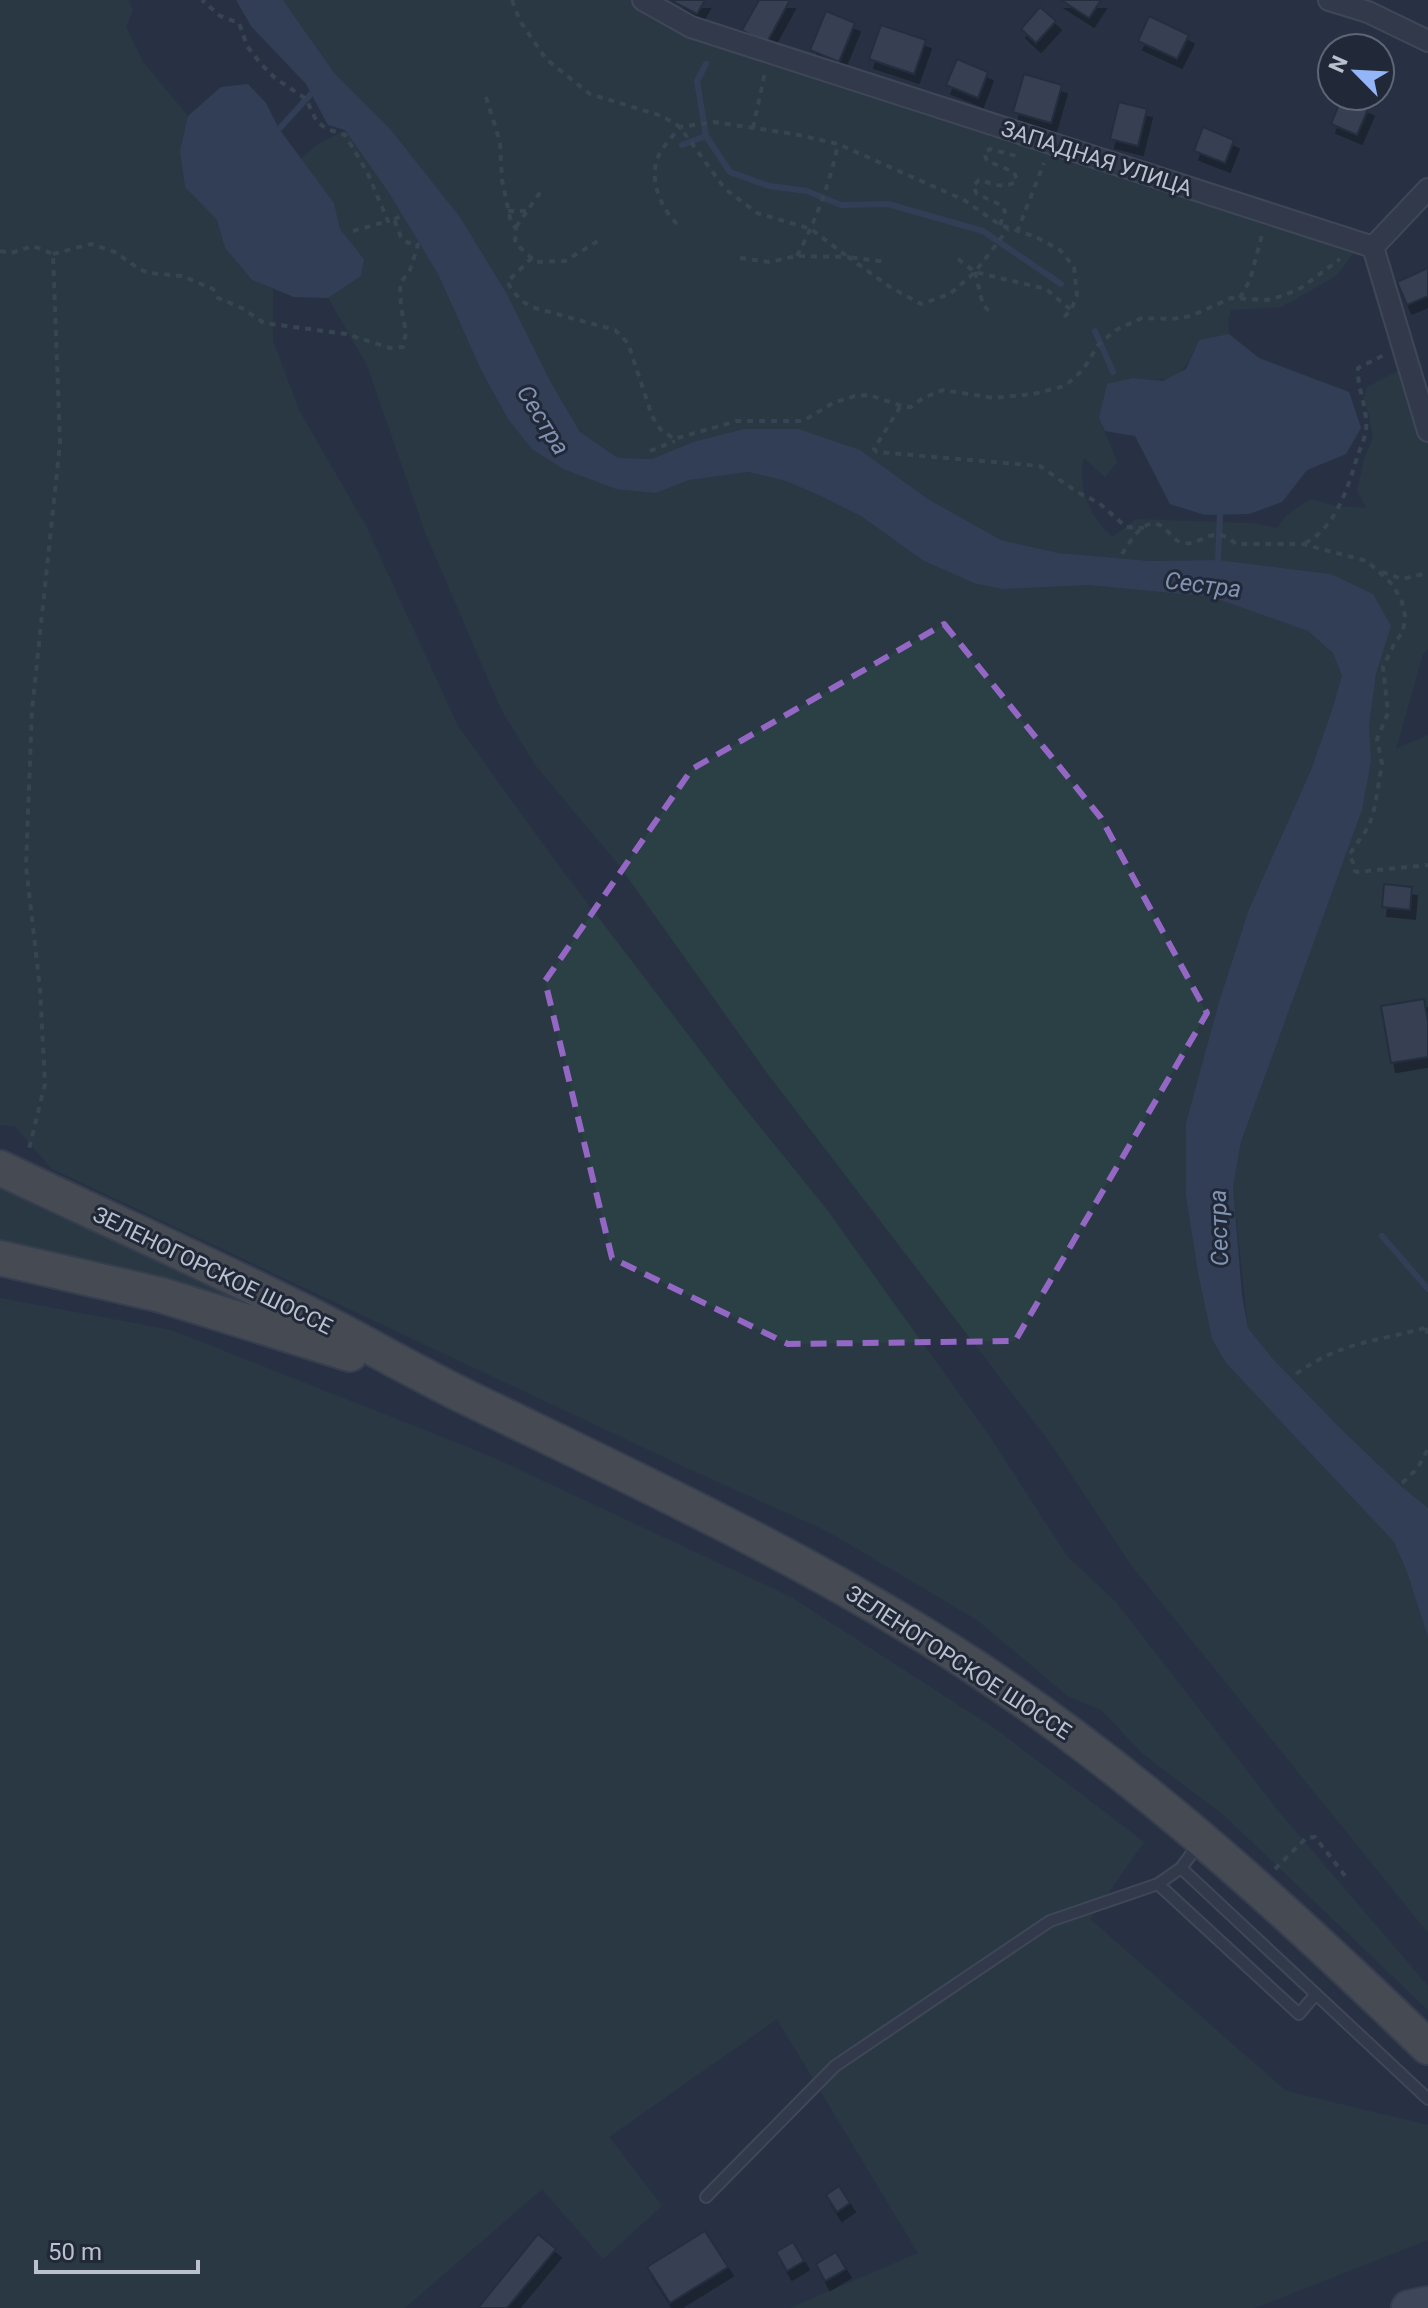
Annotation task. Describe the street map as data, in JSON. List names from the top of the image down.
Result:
{
  "streets": {
    "highway": ["ЗЕЛЕНОГОРСКОЕ ШОССЕ"],
    "street": ["ЗАПАДНАЯ УЛИЦА"]
  },
  "water": ["Сестра"],
  "scale_bar": "50 m",
  "north": "top left"
}
